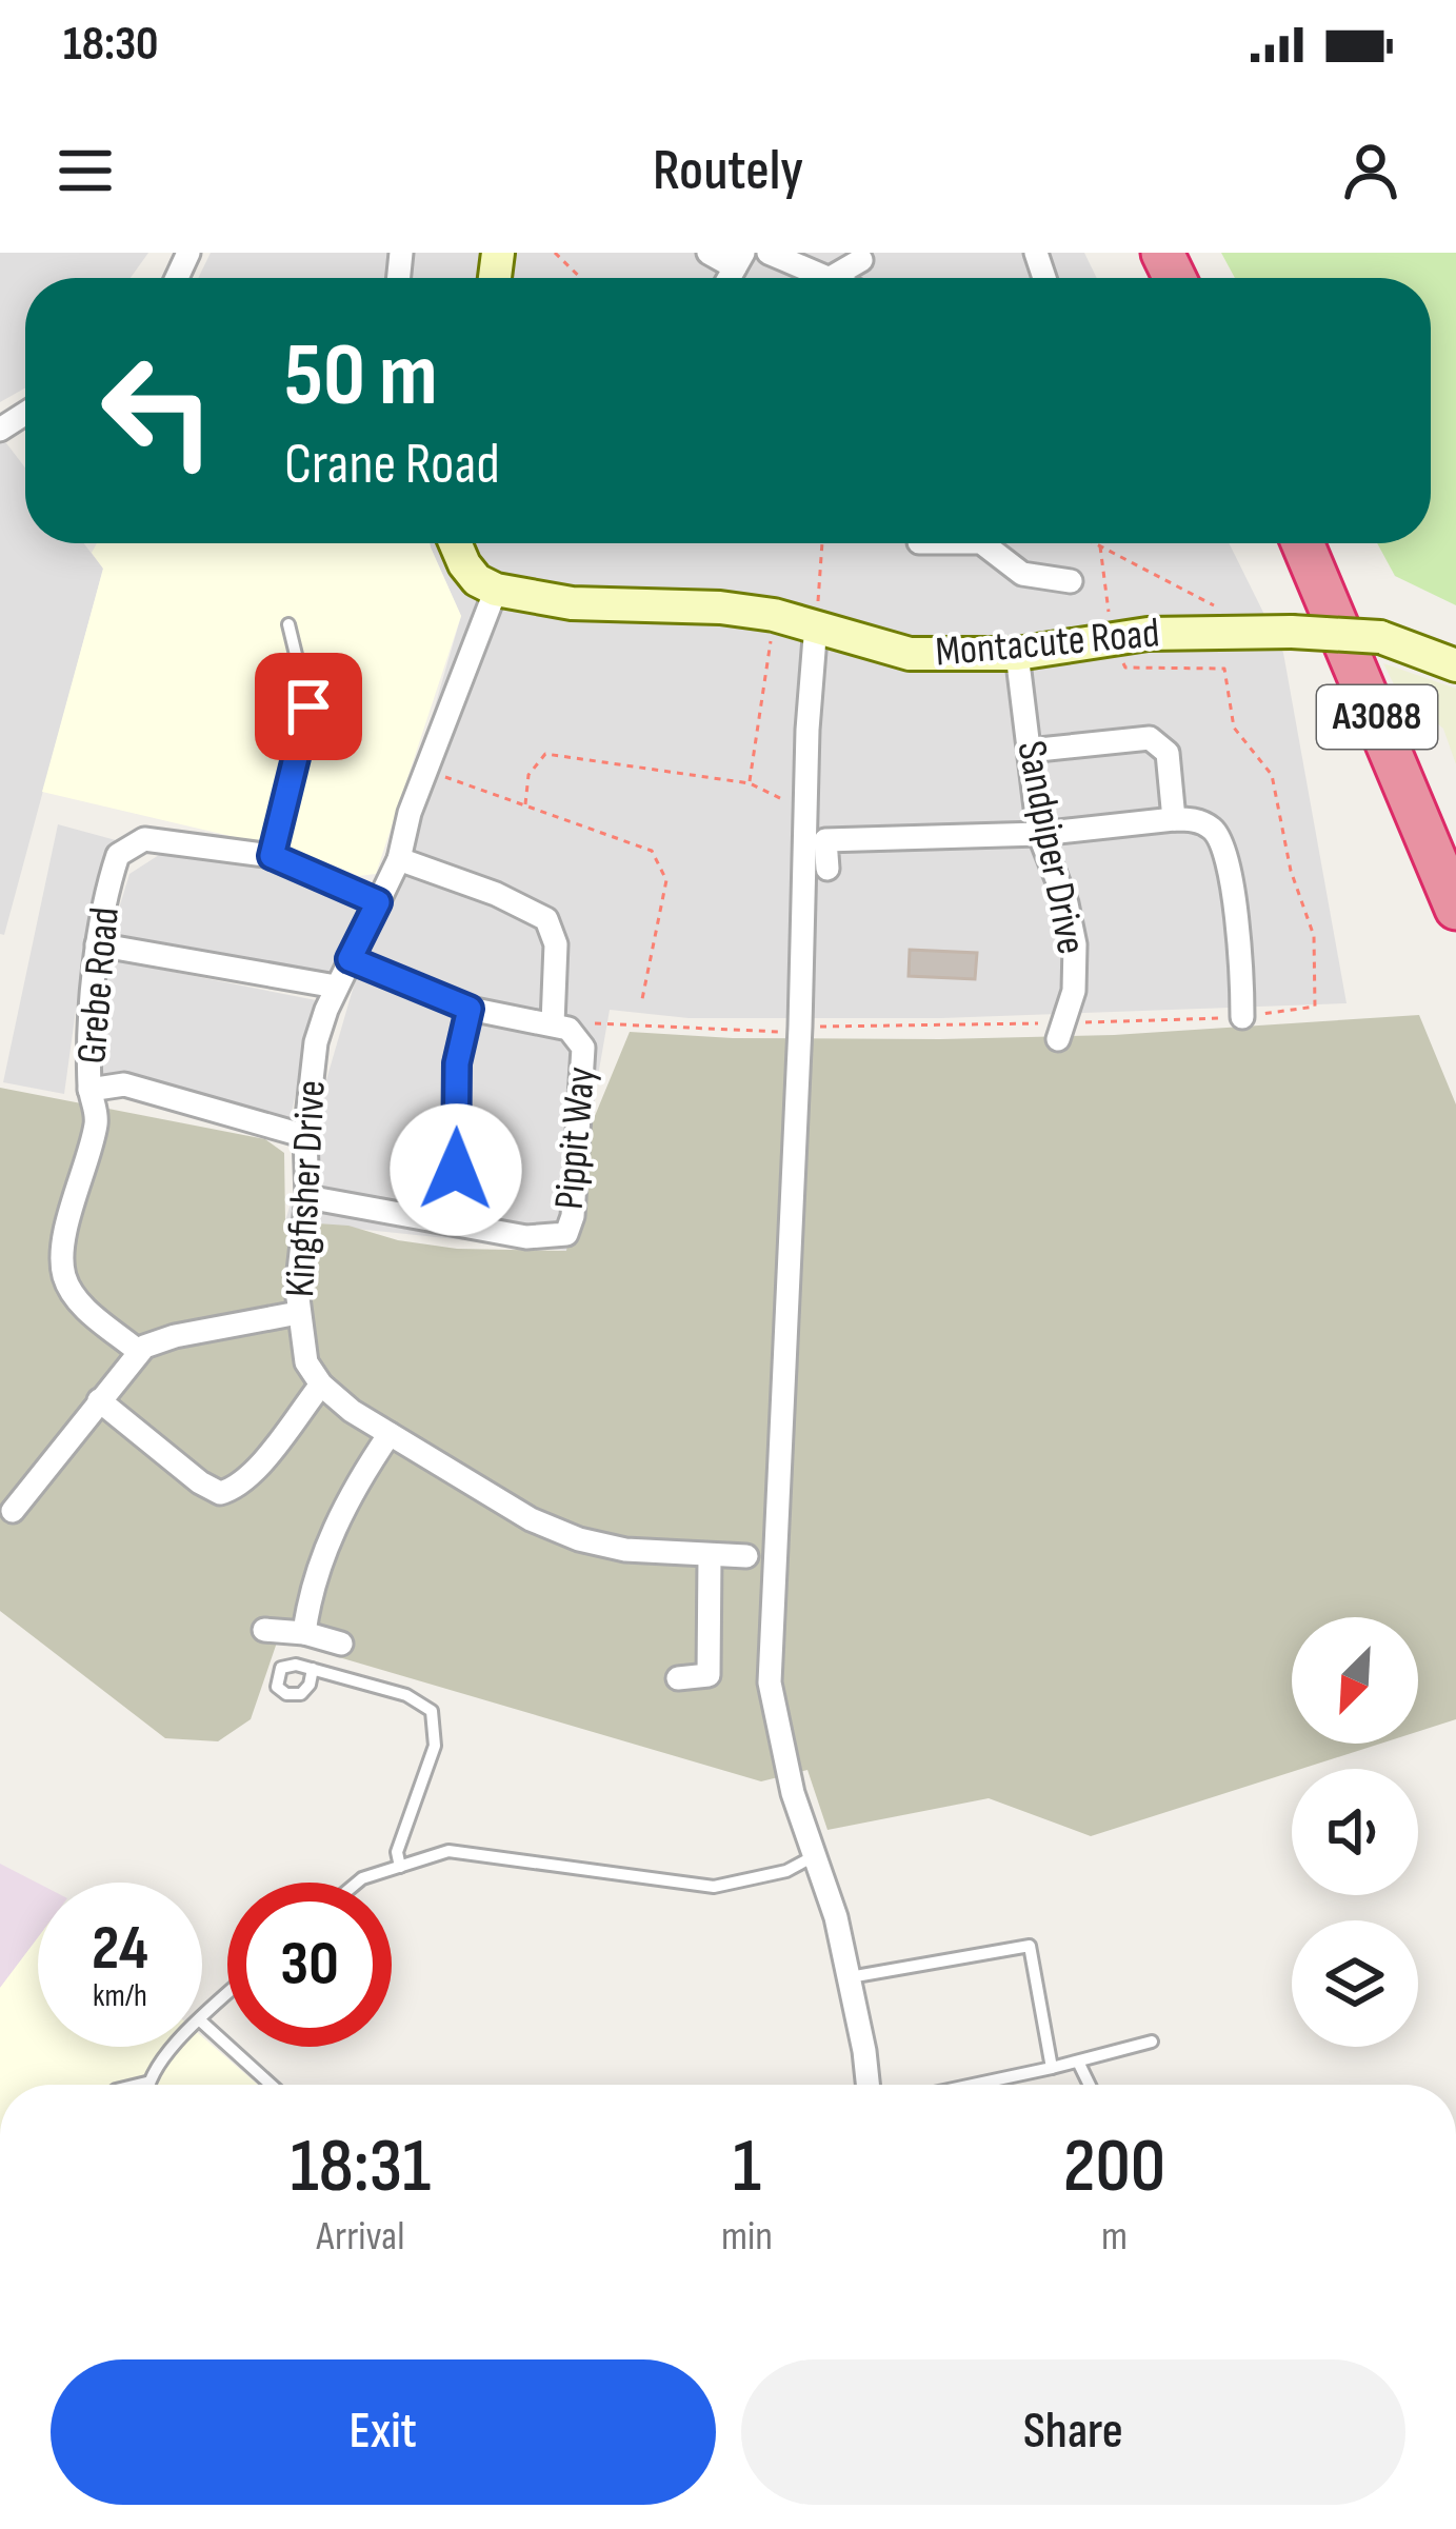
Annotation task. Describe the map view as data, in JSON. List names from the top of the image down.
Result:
{
  "streets": {
    "highway": ["A3088"],
    "street": [
      "Montacute Road",
      "Sandpiper Drive",
      "Grebe Road",
      "Pippit Way",
      "Kingfisher Drive"
    ]
  },
  "crossings": [
    ["Montacute Road", "Sandpiper Drive"],
    ["Montacute Road", "Kingfisher Drive"],
    ["Grebe Road", "Kingfisher Drive"],
    ["Pippit Way", "Kingfisher Drive"]
  ],
  "north": "bottom left",
  "page": {
    "status": "18:30",
    "header": "Routely",
    "turn": ["50 m", "Crane Road"],
    "speed": "24 km/h",
    "limit": "30",
    "eta": [
      "18:31",
      "Arrival",
      "1",
      "min",
      "200",
      "m"
    ],
    "buttons": ["Exit", "Share"]
  }
}
